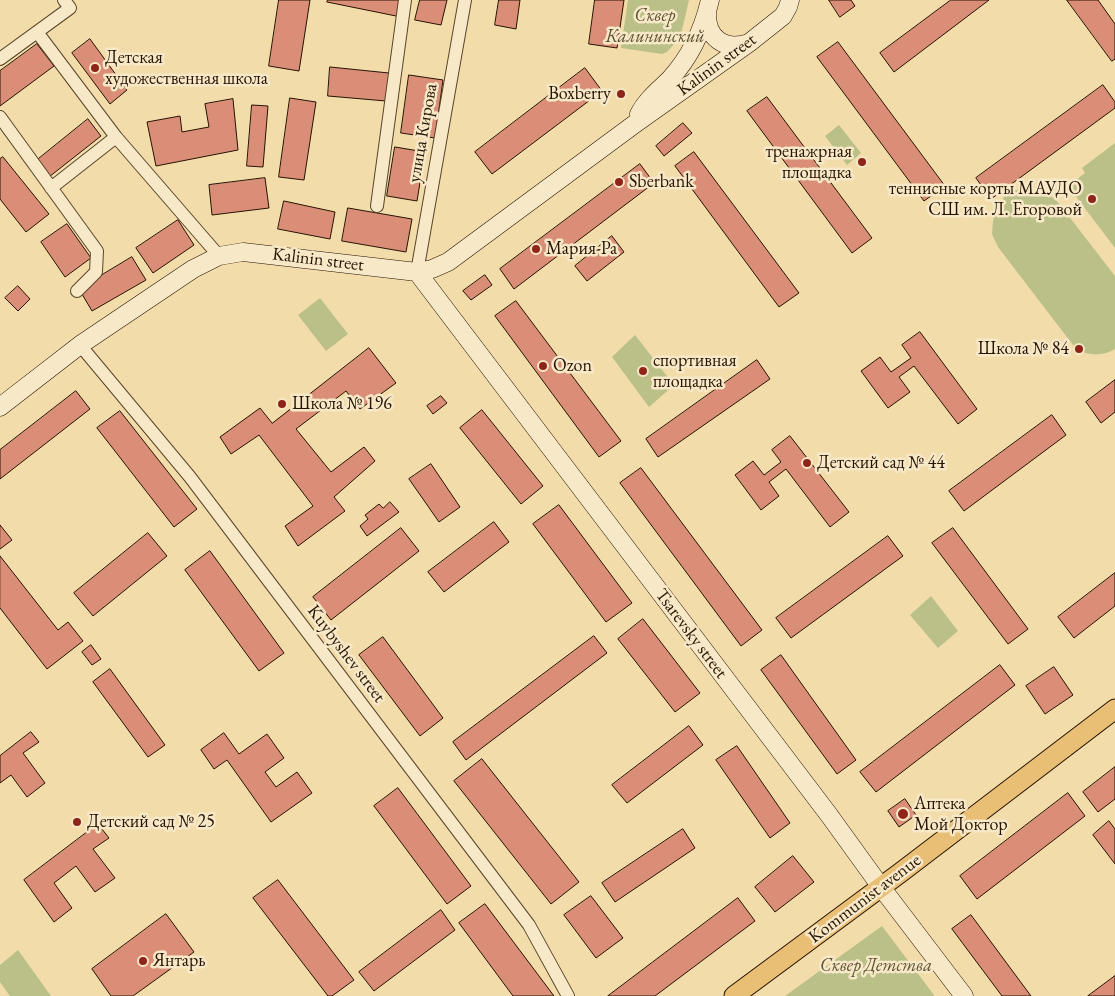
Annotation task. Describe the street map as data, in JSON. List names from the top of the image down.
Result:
{
  "streets": {
    "main road": ["Kalinin street", "Tsarevsky street", "Kommunist avenue"],
    "street": ["улица Кирова", "Kuybyshev street"]
  },
  "crossings": [
    ["Kalinin street", "улица Кирова"],
    ["Kalinin street", "Tsarevsky street"],
    ["Kalinin street", "Kuybyshev street"],
    ["улица Кирова", "Tsarevsky street"],
    ["Tsarevsky street", "Kommunist avenue"]
  ],
  "parks": ["Сквер Калининский", "Сквер Детства"],
  "places": [
    "Детская художественная школа",
    "Boxberry",
    "тренажрная площадка",
    "Sberbank",
    "теннисные корты МАУДО СШ им. Л. Егоровой",
    "Мария-Ра",
    "Школа № 84",
    "Ozon",
    "спортивная площадка",
    "Школа № 196",
    "Детский сад № 44",
    "Аптека Мой Доктор",
    "Детский сад № 25",
    "Янтарь"
  ]
}
